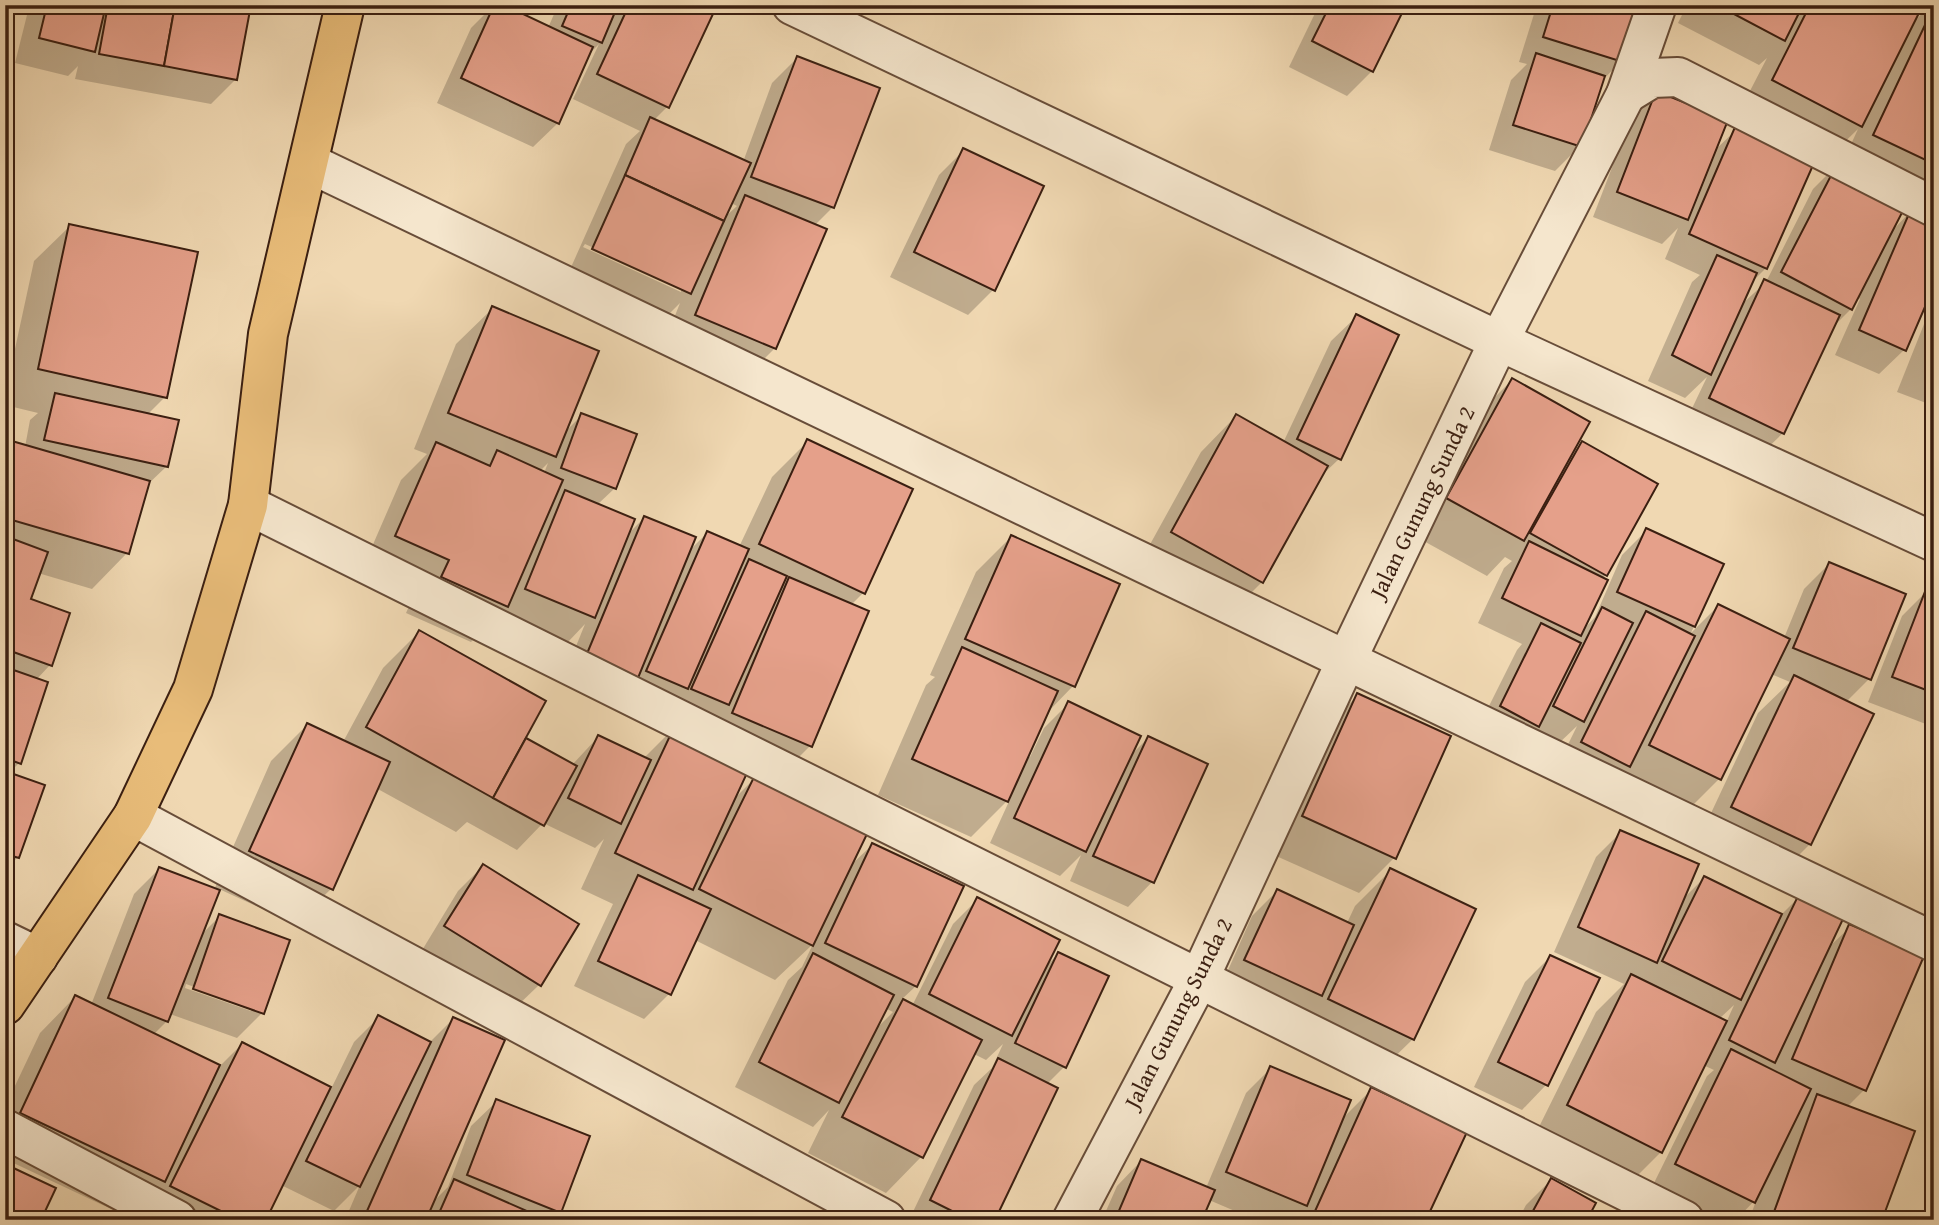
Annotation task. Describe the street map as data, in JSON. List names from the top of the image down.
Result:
{
  "streets": {
    "street": ["Jalan Gunung Sunda 2"]
  }
}
